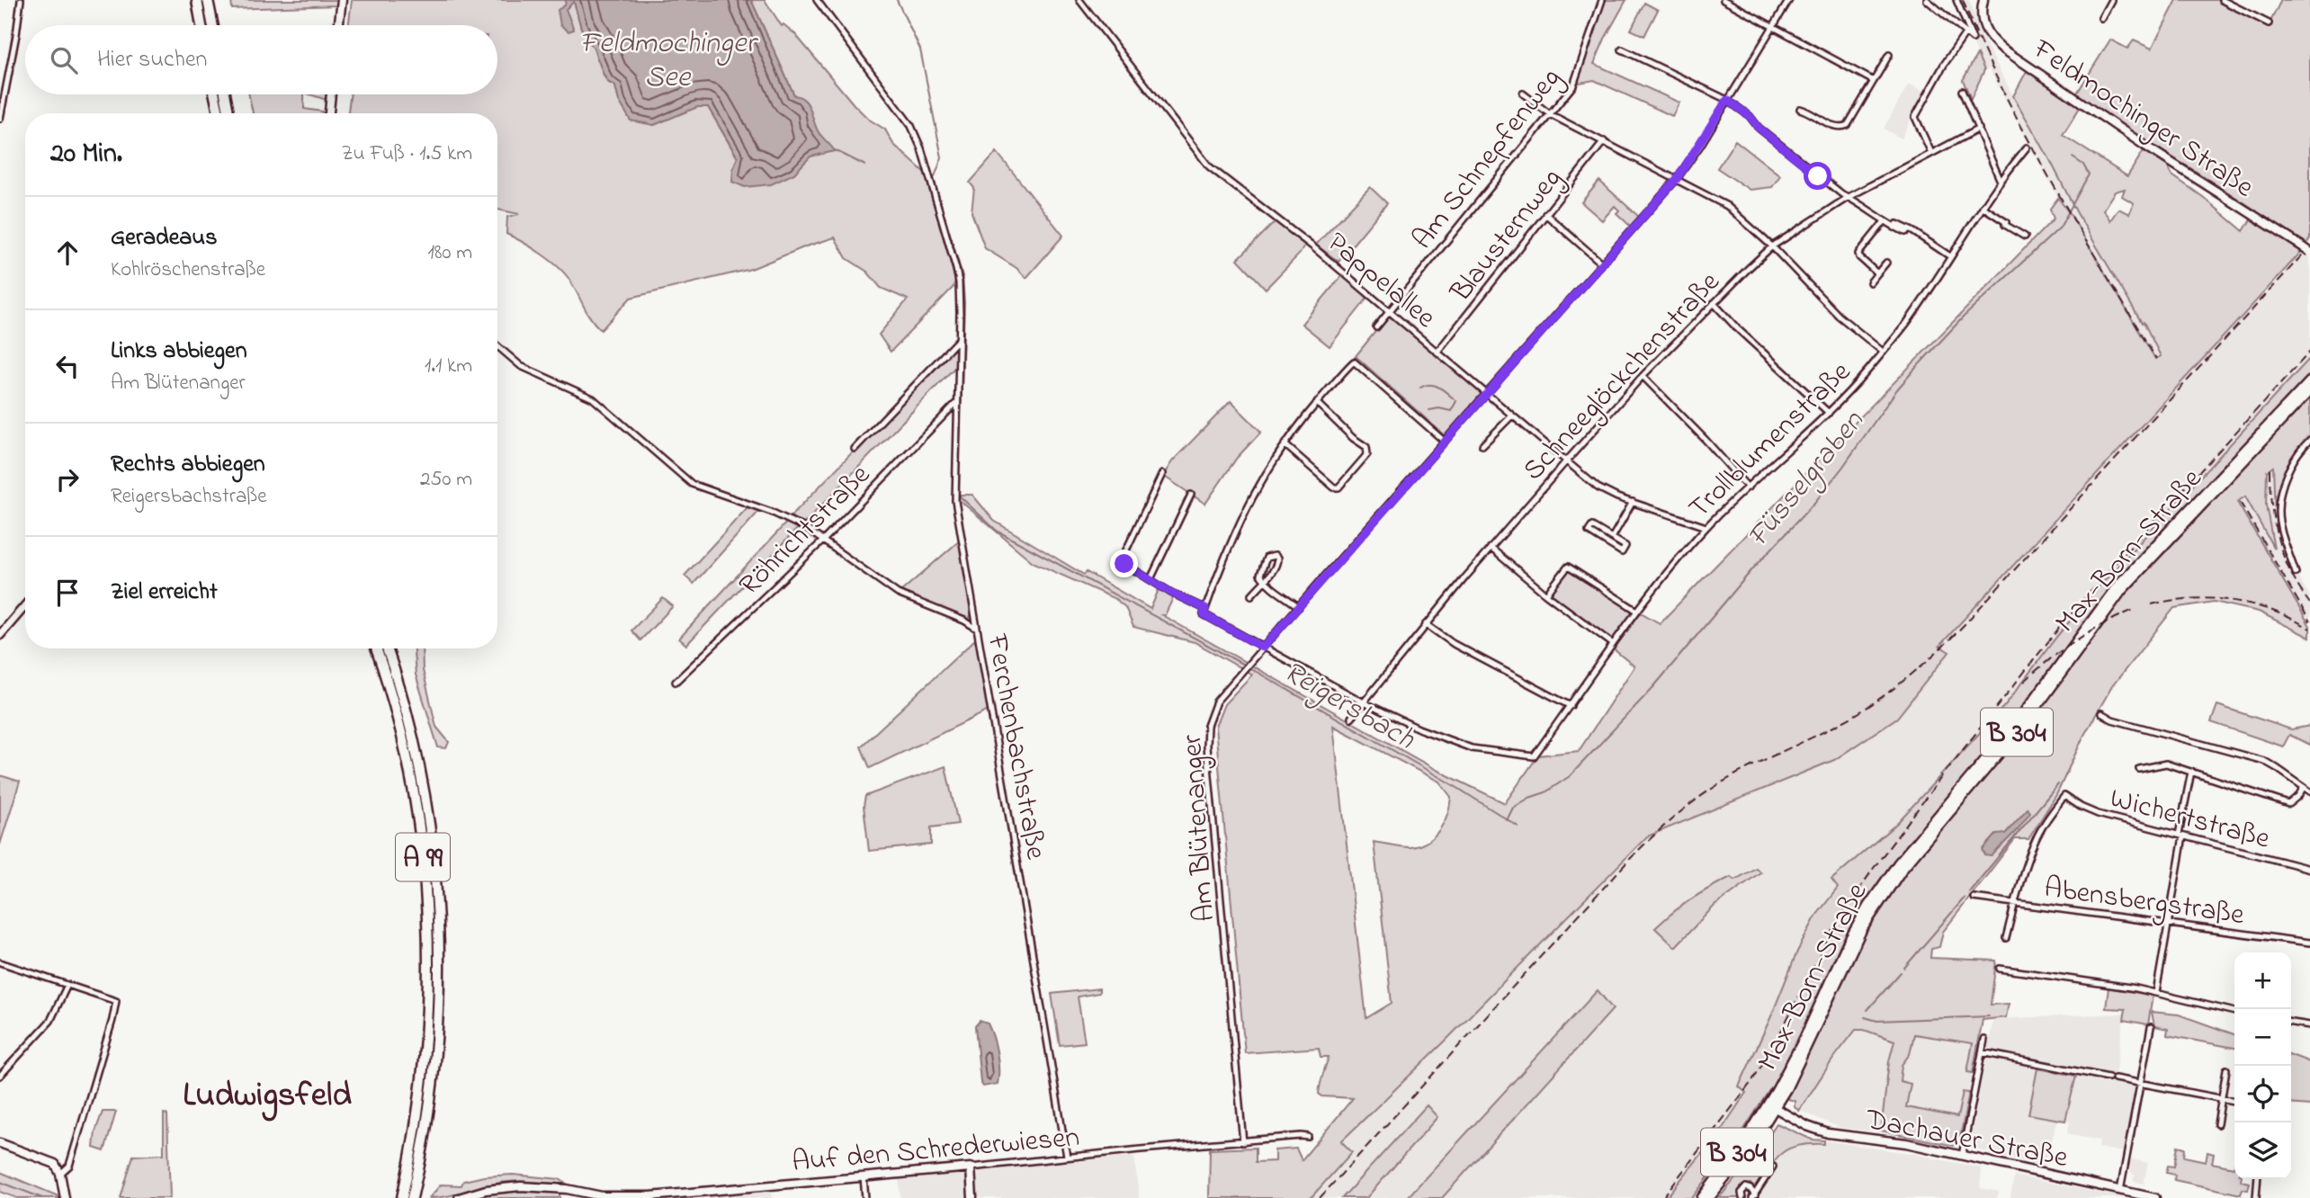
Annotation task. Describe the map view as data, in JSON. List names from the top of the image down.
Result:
{
  "streets": {
    "highway": ["A 99"],
    "main road": [
      "Feldmochinger Straße",
      "Max-Born-Straße",
      "B 304",
      "Dachauer Straße",
      "Auf den Schrederwiesen"
    ],
    "street": [
      "Am Schnepfenweg",
      "Blausternweg",
      "Pappelallee",
      "Schneeglöckchenstraße",
      "Trollblumenstraße",
      "Röhrichtstraße",
      "Ferchenbachstraße",
      "Wichertstraße",
      "Am Blütenanger",
      "Abensbergstraße"
    ]
  },
  "crossings": [
    ["Am Schnepfenweg", "Pappelallee"],
    ["Blausternweg", "Pappelallee"],
    ["Pappelallee", "Schneeglöckchenstraße"],
    ["Pappelallee", "Trollblumenstraße"],
    ["Pappelallee", "Am Blütenanger"],
    ["Schneeglöckchenstraße", "Trollblumenstraße"],
    ["Röhrichtstraße", "Ferchenbachstraße"],
    ["Max-Born-Straße", "B 304"],
    ["Max-Born-Straße", "Dachauer Straße"],
    ["B 304", "Dachauer Straße"],
    ["Ferchenbachstraße", "Auf den Schrederwiesen"],
    ["Wichertstraße", "Abensbergstraße"],
    ["Am Blütenanger", "Auf den Schrederwiesen"]
  ],
  "districts": ["Ludwigsfeld"],
  "water": ["Feldmochinger See", "Füsselgraben", "Reigersbach"],
  "page": {
    "search": "Hier suchen",
    "heading": ["20 Min.", "Zu Fuß · 1.5 km"],
    "list": [
      ["Geradeaus", "Kohlröschenstraße", "180 m"],
      ["Links abbiegen", "Am Blütenanger", "1.1 km"],
      ["Rechts abbiegen", "Reigersbachstraße", "250 m"],
      "Ziel erreicht"
    ],
    "map_buttons": ["+", "−"]
  }
}
